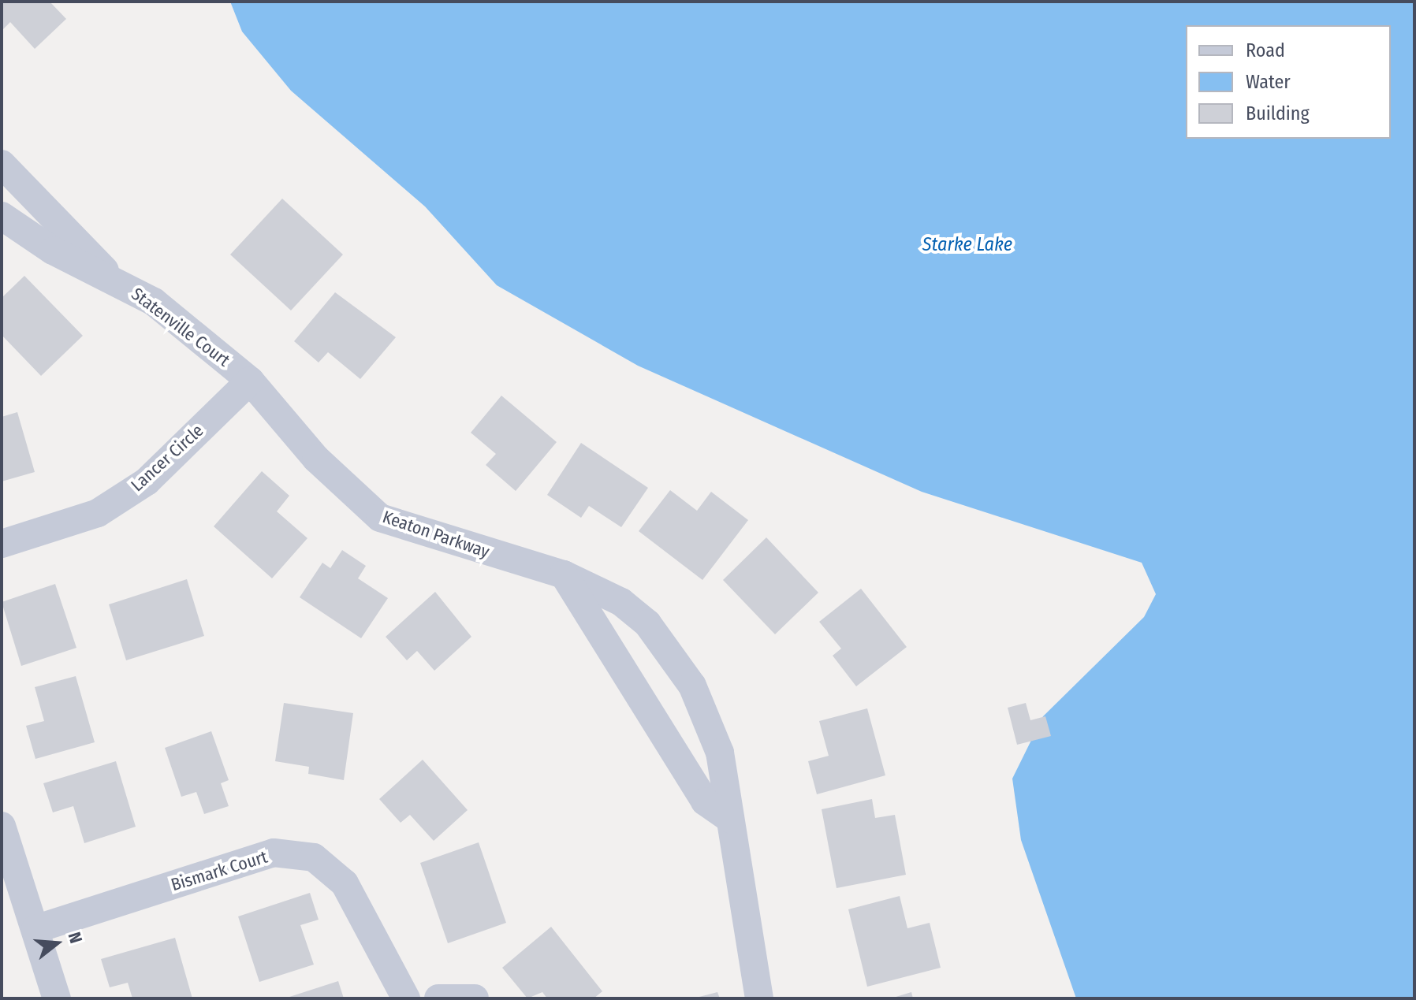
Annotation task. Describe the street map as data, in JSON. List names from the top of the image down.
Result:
{
  "streets": {
    "street": [
      "Statenville Court",
      "Lancer Circle",
      "Keaton Parkway",
      "Bismark Court"
    ]
  },
  "crossings": [
    ["Statenville Court", "Lancer Circle"],
    ["Statenville Court", "Keaton Parkway"],
    ["Lancer Circle", "Keaton Parkway"]
  ],
  "water": ["Starke Lake"],
  "legend": ["Road", "Water", "Building"],
  "north": "right"
}
